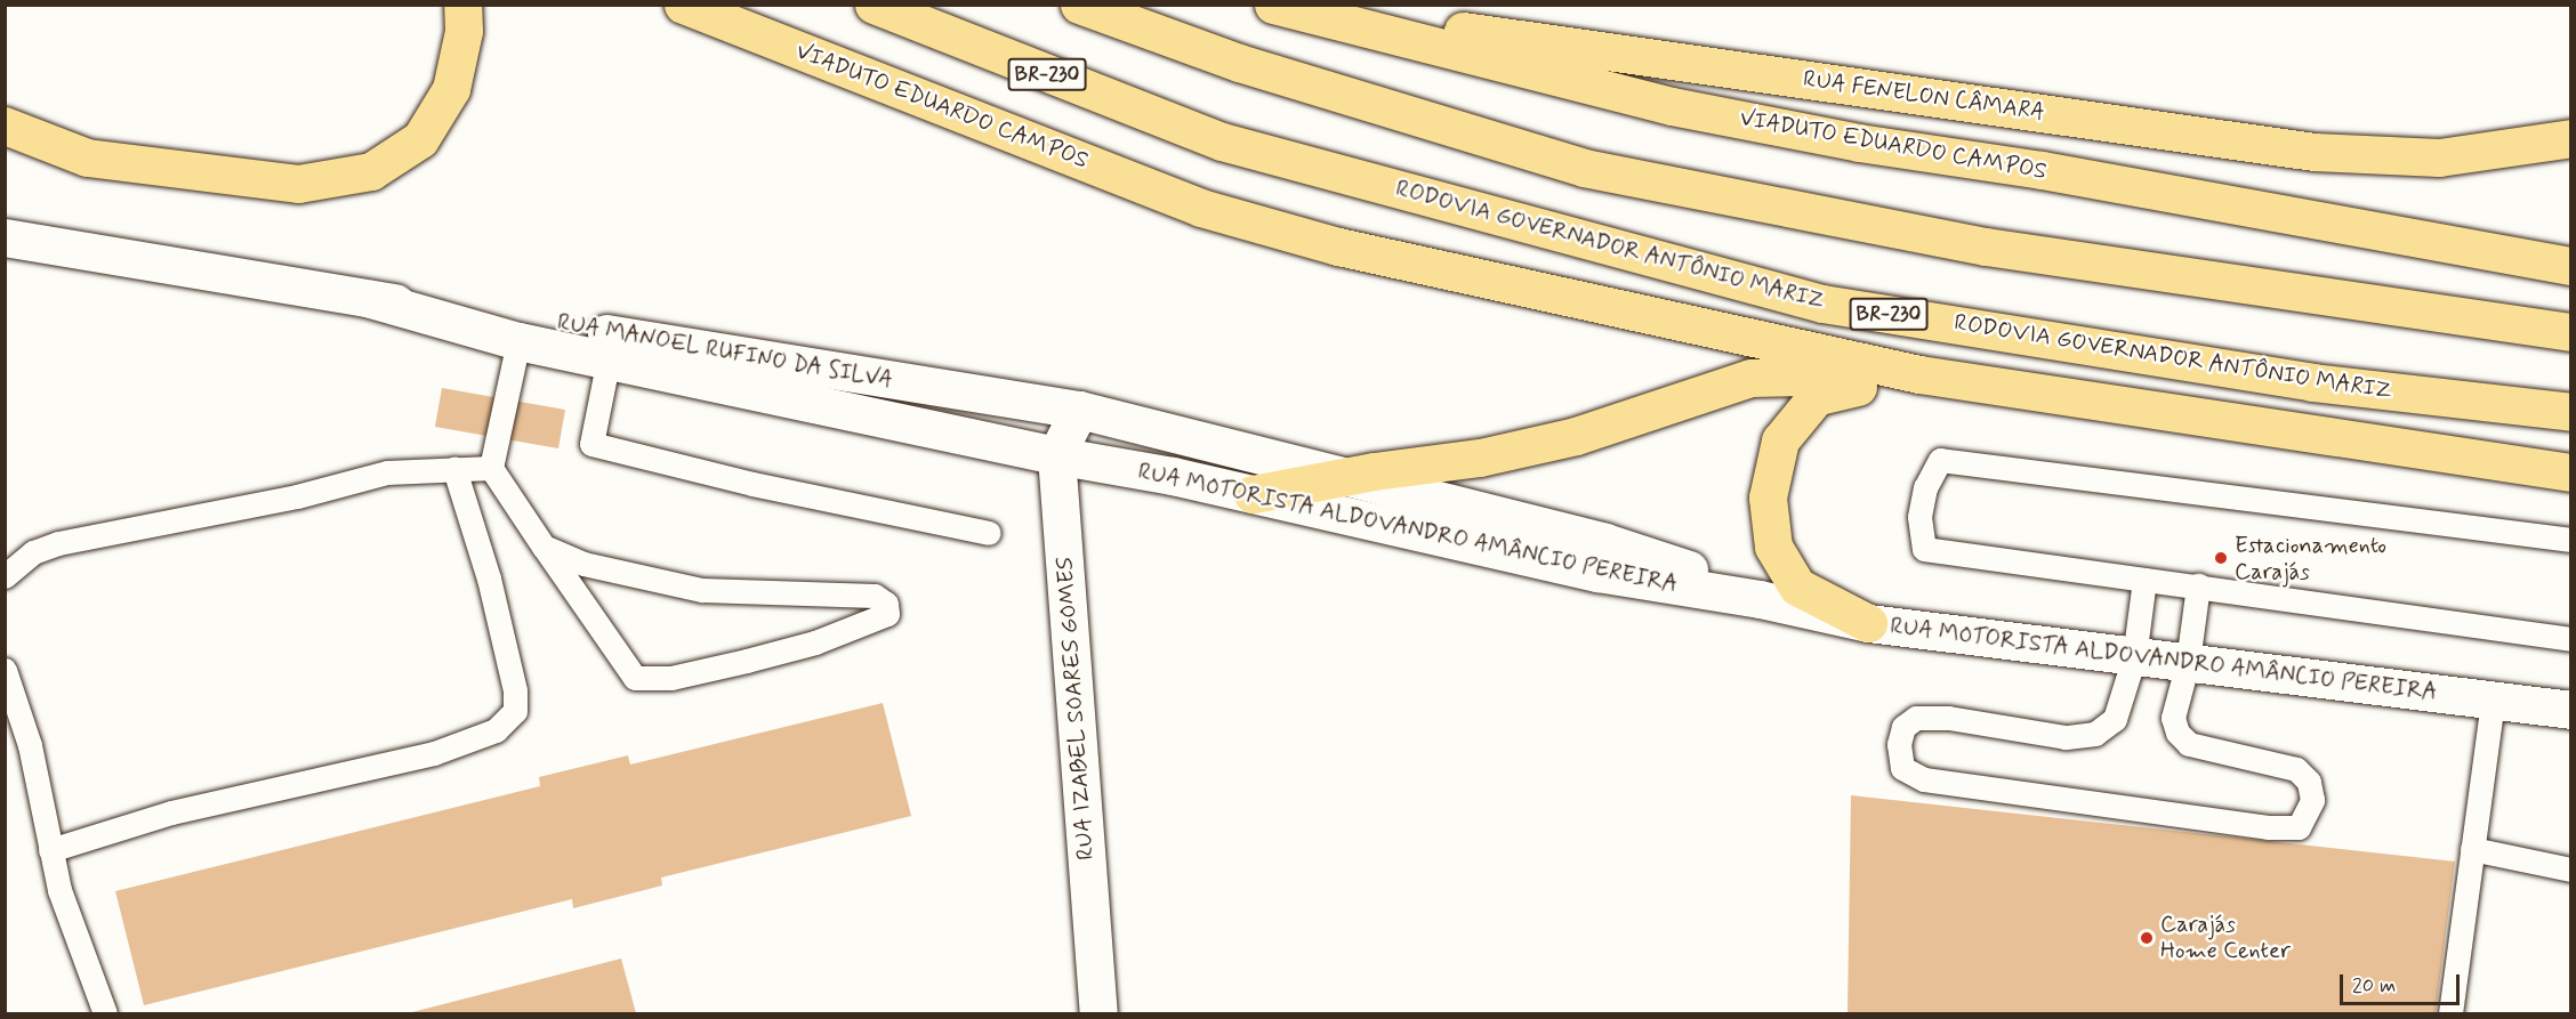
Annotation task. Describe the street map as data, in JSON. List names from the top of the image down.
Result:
{
  "streets": {
    "main road": [
      "BR-230",
      "RUA FENELON CÂMARA",
      "VIADUTO EDUARDO CAMPOS",
      "RODOVIA GOVERNADOR ANTÔNIO MARIZ",
      "RUA MANOEL RUFINO DA SILVA",
      "RUA MOTORISTA ALDOVANDRO AMÂNCIO PEREIRA",
      "RUA IZABEL SOARES GOMES"
    ]
  },
  "crossings": [
    ["RUA MANOEL RUFINO DA SILVA", "RUA MOTORISTA ALDOVANDRO AMÂNCIO PEREIRA"],
    ["RUA MANOEL RUFINO DA SILVA", "RUA IZABEL SOARES GOMES"],
    ["RUA MOTORISTA ALDOVANDRO AMÂNCIO PEREIRA", "RUA IZABEL SOARES GOMES"]
  ],
  "places": ["Estacionamento Carajás", "Carajás Home Center"],
  "scale_bar": "20 m"
}
